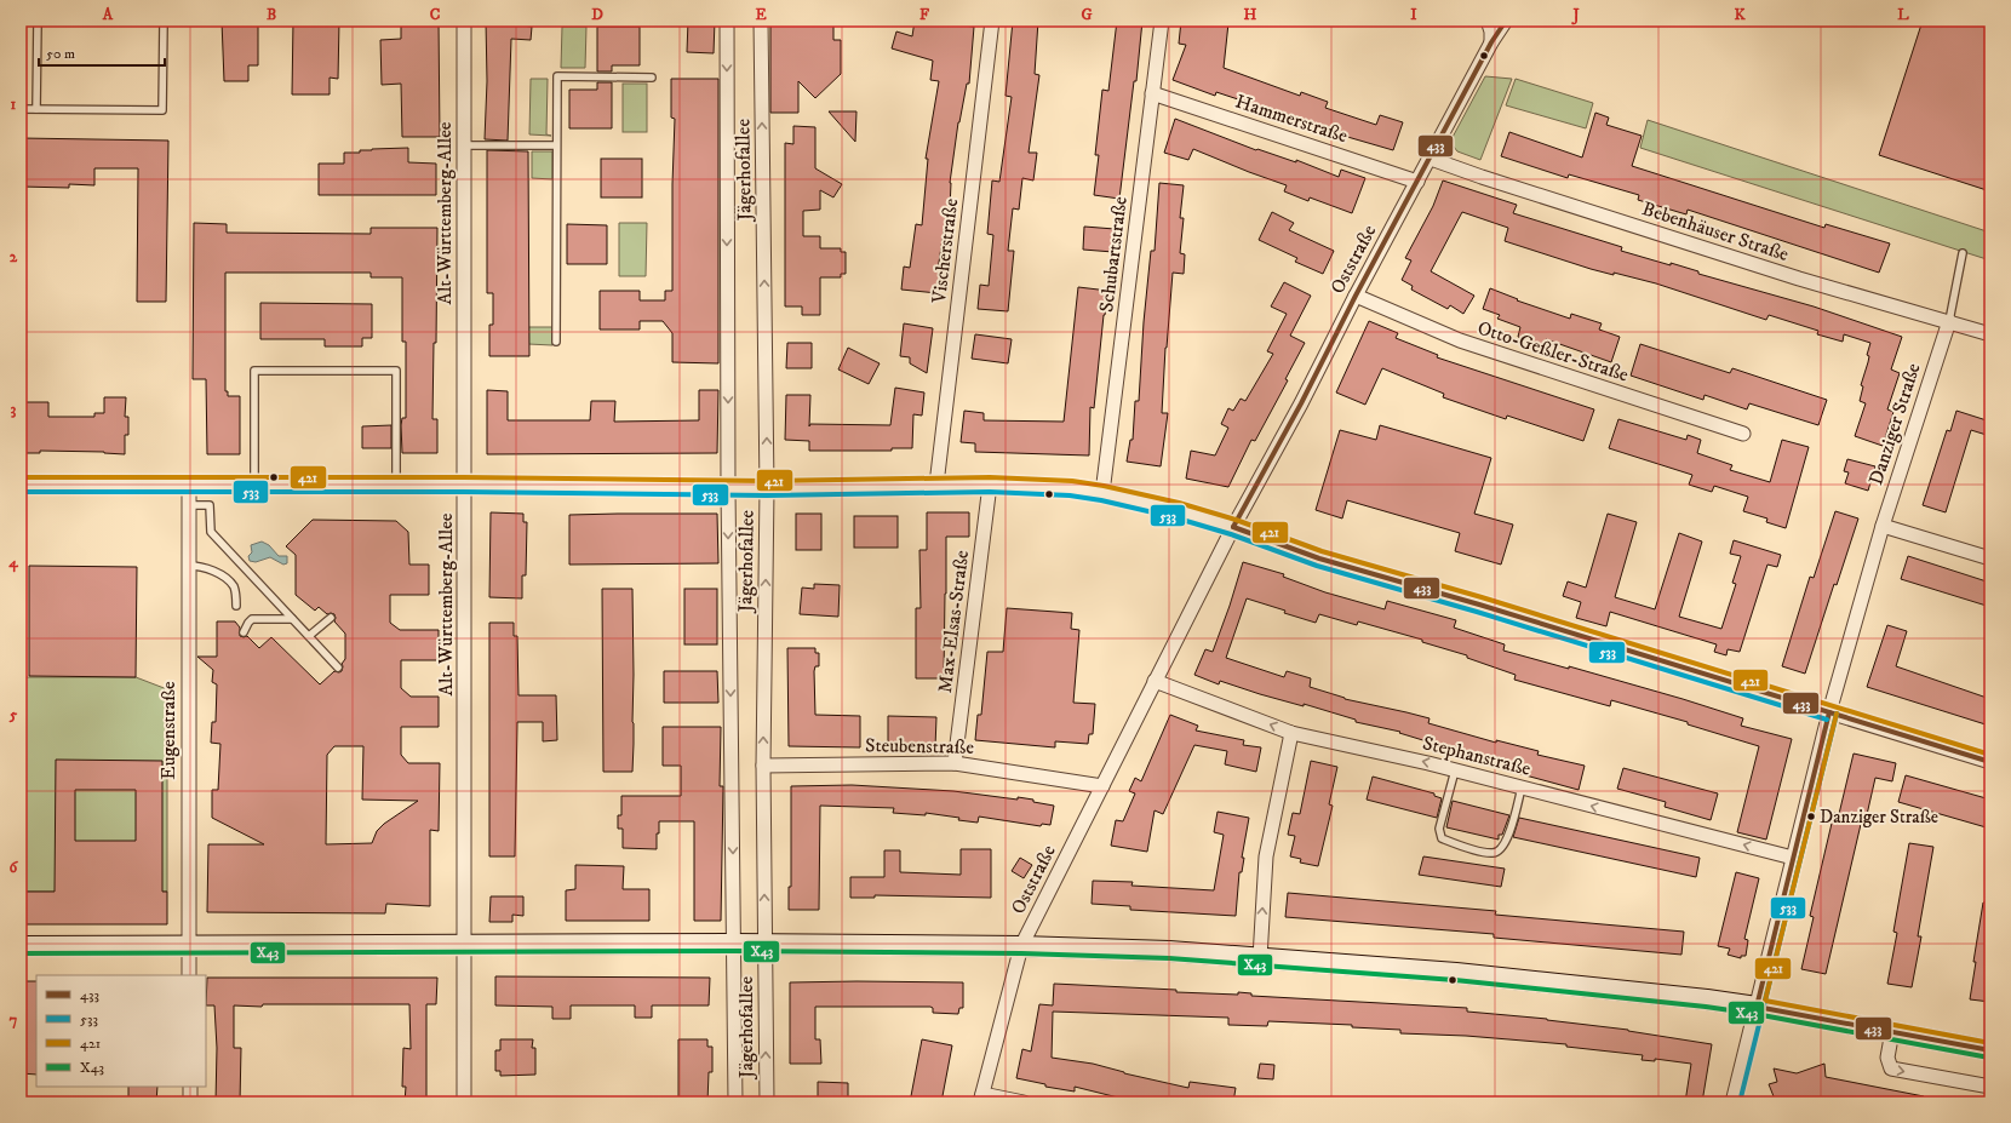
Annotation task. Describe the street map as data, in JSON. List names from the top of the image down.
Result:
{
  "streets": {
    "street": [
      "Hammerstraße",
      "Jägerhofallee",
      "Alt-Württemberg-Allee",
      "Bebenhäuser Straße",
      "Vischerstraße",
      "Schubartstraße",
      "Oststraße",
      "Otto-Geßler-Straße",
      "Danziger Straße",
      "Max-Elsas-Straße",
      "Eugenstraße",
      "Steubenstraße",
      "Stephanstraße"
    ]
  },
  "crossings": [
    ["Hammerstraße", "Schubartstraße"],
    ["Hammerstraße", "Oststraße"],
    ["Jägerhofallee", "Steubenstraße"],
    ["Bebenhäuser Straße", "Oststraße"],
    ["Bebenhäuser Straße", "Danziger Straße"],
    ["Oststraße", "Otto-Geßler-Straße"],
    ["Oststraße", "Steubenstraße"],
    ["Oststraße", "Stephanstraße"],
    ["Danziger Straße", "Stephanstraße"],
    ["Max-Elsas-Straße", "Steubenstraße"]
  ],
  "one_way": ["Stephanstraße"],
  "places": ["Danziger Straße"],
  "lines": [
    "transit line 433",
    "transit line 421",
    "transit line 533",
    "transit line X43"
  ],
  "legend": [
    "433",
    "533",
    "421",
    "X43"
  ],
  "scale_bar": "50 m",
  "grid": {
    "columns": [
      "A",
      "B",
      "C",
      "D",
      "E",
      "F",
      "G",
      "H",
      "I",
      "J",
      "K",
      "L"
    ],
    "rows": [
      "1",
      "2",
      "3",
      "4",
      "5",
      "6",
      "7"
    ]
  }
}
